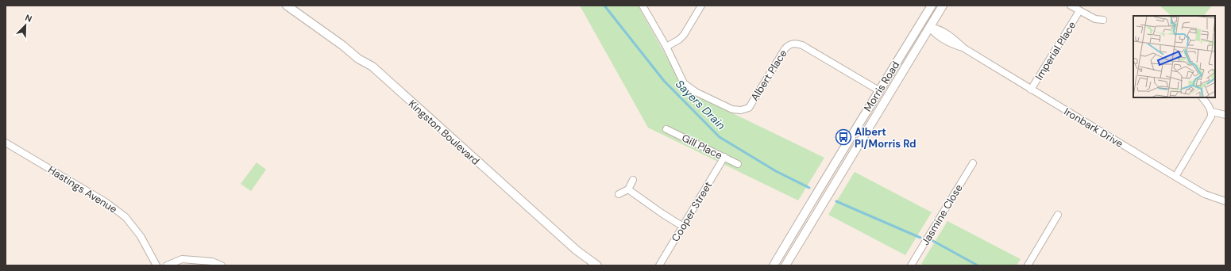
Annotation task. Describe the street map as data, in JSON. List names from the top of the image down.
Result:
{
  "streets": {
    "street": [
      "Imperial Place",
      "Albert Place",
      "Morris Road",
      "Ironbark Drive",
      "Kingston Boulevard",
      "Gill Place",
      "Hastings Avenue",
      "Cooper Street",
      "Jasmine Close"
    ]
  },
  "crossings": [
    ["Imperial Place", "Ironbark Drive"],
    ["Albert Place", "Morris Road"],
    ["Morris Road", "Ironbark Drive"],
    ["Gill Place", "Cooper Street"]
  ],
  "water": ["Sayers Drain"],
  "places": {
    "bus stop": ["Albert Pl/Morris Rd"]
  },
  "north": "top right"
}
